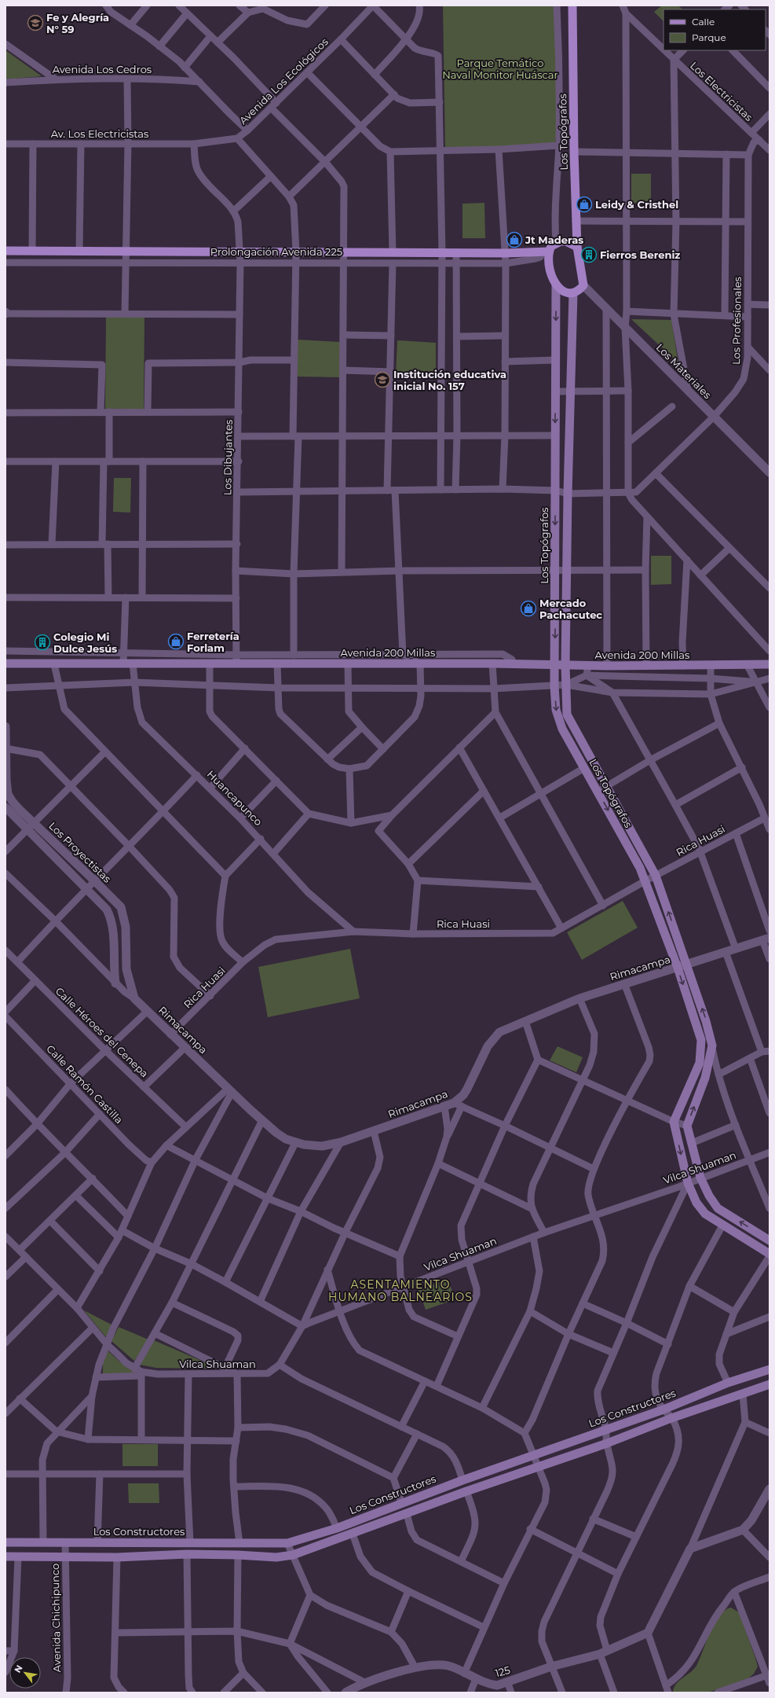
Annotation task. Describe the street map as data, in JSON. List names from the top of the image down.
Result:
{
  "streets": {
    "main road": [
      "Los Topógrafos",
      "Prolongación Avenida 225",
      "Avenida 200 Millas",
      "Los Constructores"
    ],
    "street": [
      "Avenida Los Cedros",
      "Avenida Los Ecológicos",
      "Los Electricistas",
      "Av. Los Electricistas",
      "Los Profesionales",
      "Los Materiales",
      "Los Dibujantes",
      "Huancapunco",
      "Rica Huasi",
      "Los Proyectistas",
      "Rimacampa",
      "Calle Héroes del Cenepa",
      "Calle Ramón Castilla",
      "Vilca Shuaman",
      "Avenida Chichipunco",
      "125"
    ]
  },
  "crossings": [
    ["Avenida Los Ecológicos", "Av. Los Electricistas"],
    ["Los Topógrafos", "Prolongación Avenida 225"],
    ["Los Topógrafos", "Los Materiales"],
    ["Los Topógrafos", "Avenida 200 Millas"],
    ["Los Topógrafos", "Rica Huasi"],
    ["Los Topógrafos", "Rimacampa"],
    ["Prolongación Avenida 225", "Los Materiales"],
    ["Prolongación Avenida 225", "Los Dibujantes"],
    ["Los Profesionales", "Los Materiales"],
    ["Los Dibujantes", "Avenida 200 Millas"],
    ["Avenida 200 Millas", "Huancapunco"],
    ["Huancapunco", "Rica Huasi"],
    ["Rica Huasi", "Rimacampa"],
    ["Los Proyectistas", "Rimacampa"],
    ["Los Constructores", "Avenida Chichipunco"]
  ],
  "districts": ["ASENTAMIENTO HUMANO BALNEARIOS"],
  "parks": ["Parque Temático Naval Monitor Huáscar"],
  "places": {
    "school or university": ["Fe y Alegría N° 59", "Institución educativa inicial No. 157"],
    "shop": [
      "Leidy & Cristhel",
      "Jt Maderas",
      "Mercado Pachacutec",
      "Ferretería Forlam"
    ],
    "building": ["Fierros Bereniz", "Colegio Mi Dulce Jesús"]
  },
  "legend": ["Calle", "Parque"],
  "north": "top left"
}
